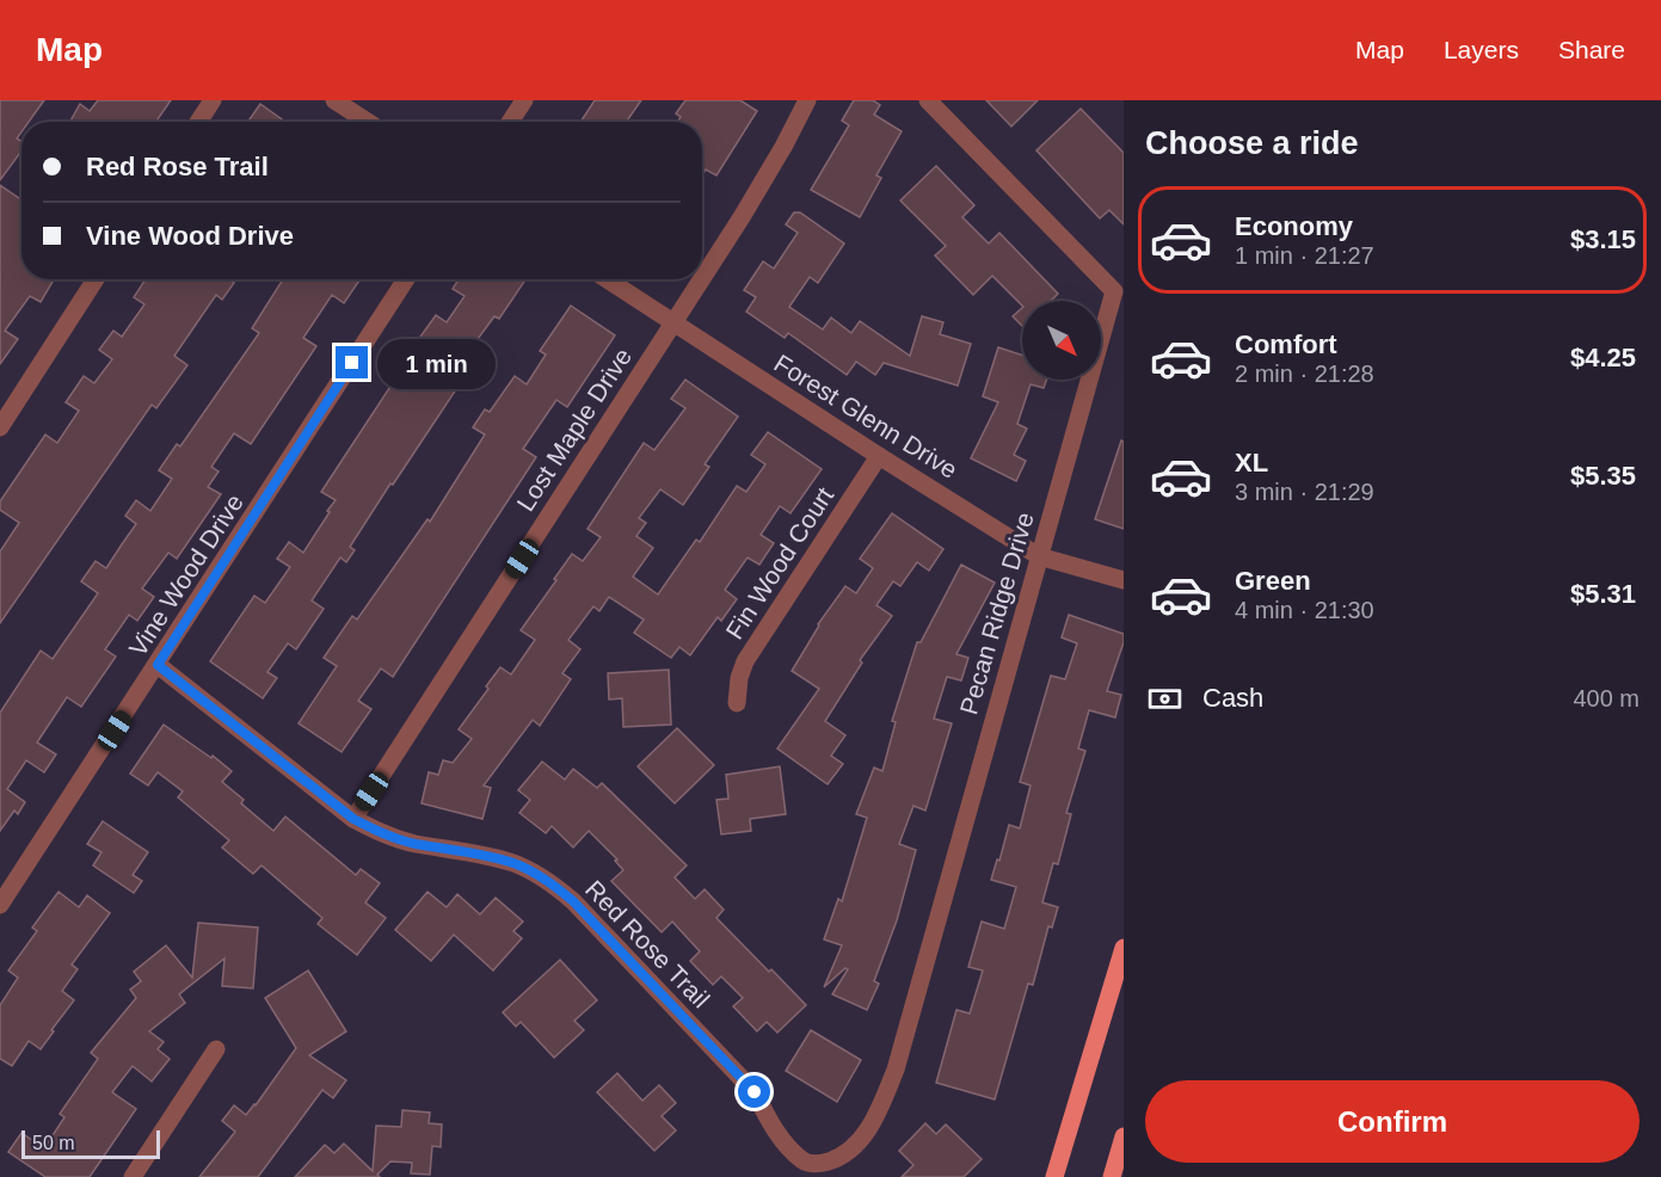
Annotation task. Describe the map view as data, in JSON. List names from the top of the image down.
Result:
{
  "streets": {
    "street": [
      "Forest Glenn Drive",
      "Lost Maple Drive",
      "Fin Wood Court",
      "Vine Wood Drive",
      "Pecan Ridge Drive",
      "Red Rose Trail"
    ]
  },
  "crossings": [
    ["Forest Glenn Drive", "Lost Maple Drive"],
    ["Forest Glenn Drive", "Fin Wood Court"],
    ["Forest Glenn Drive", "Pecan Ridge Drive"],
    ["Lost Maple Drive", "Red Rose Trail"],
    ["Vine Wood Drive", "Red Rose Trail"],
    ["Pecan Ridge Drive", "Red Rose Trail"]
  ],
  "scale_bar": "50 m",
  "north": "bottom right",
  "page": {
    "header": "Map",
    "nav": ["Map", "Layers", "Share"],
    "heading": "Choose a ride",
    "banner": ["Red Rose Trail", "Vine Wood Drive"],
    "list": [
      {
        "name": "Economy",
        "note": "1 min · 21:27",
        "value": "$3.15"
      },
      {
        "name": "Comfort",
        "note": "2 min · 21:28",
        "value": "$4.25"
      },
      {
        "name": "XL",
        "note": "3 min · 21:29",
        "value": "$5.35"
      },
      {
        "name": "Green",
        "note": "4 min · 21:30",
        "value": "$5.31"
      }
    ],
    "bubble": "1 min",
    "pay": ["Cash", "400 m"],
    "buttons": "Confirm",
    "scale": "50 m"
  }
}
